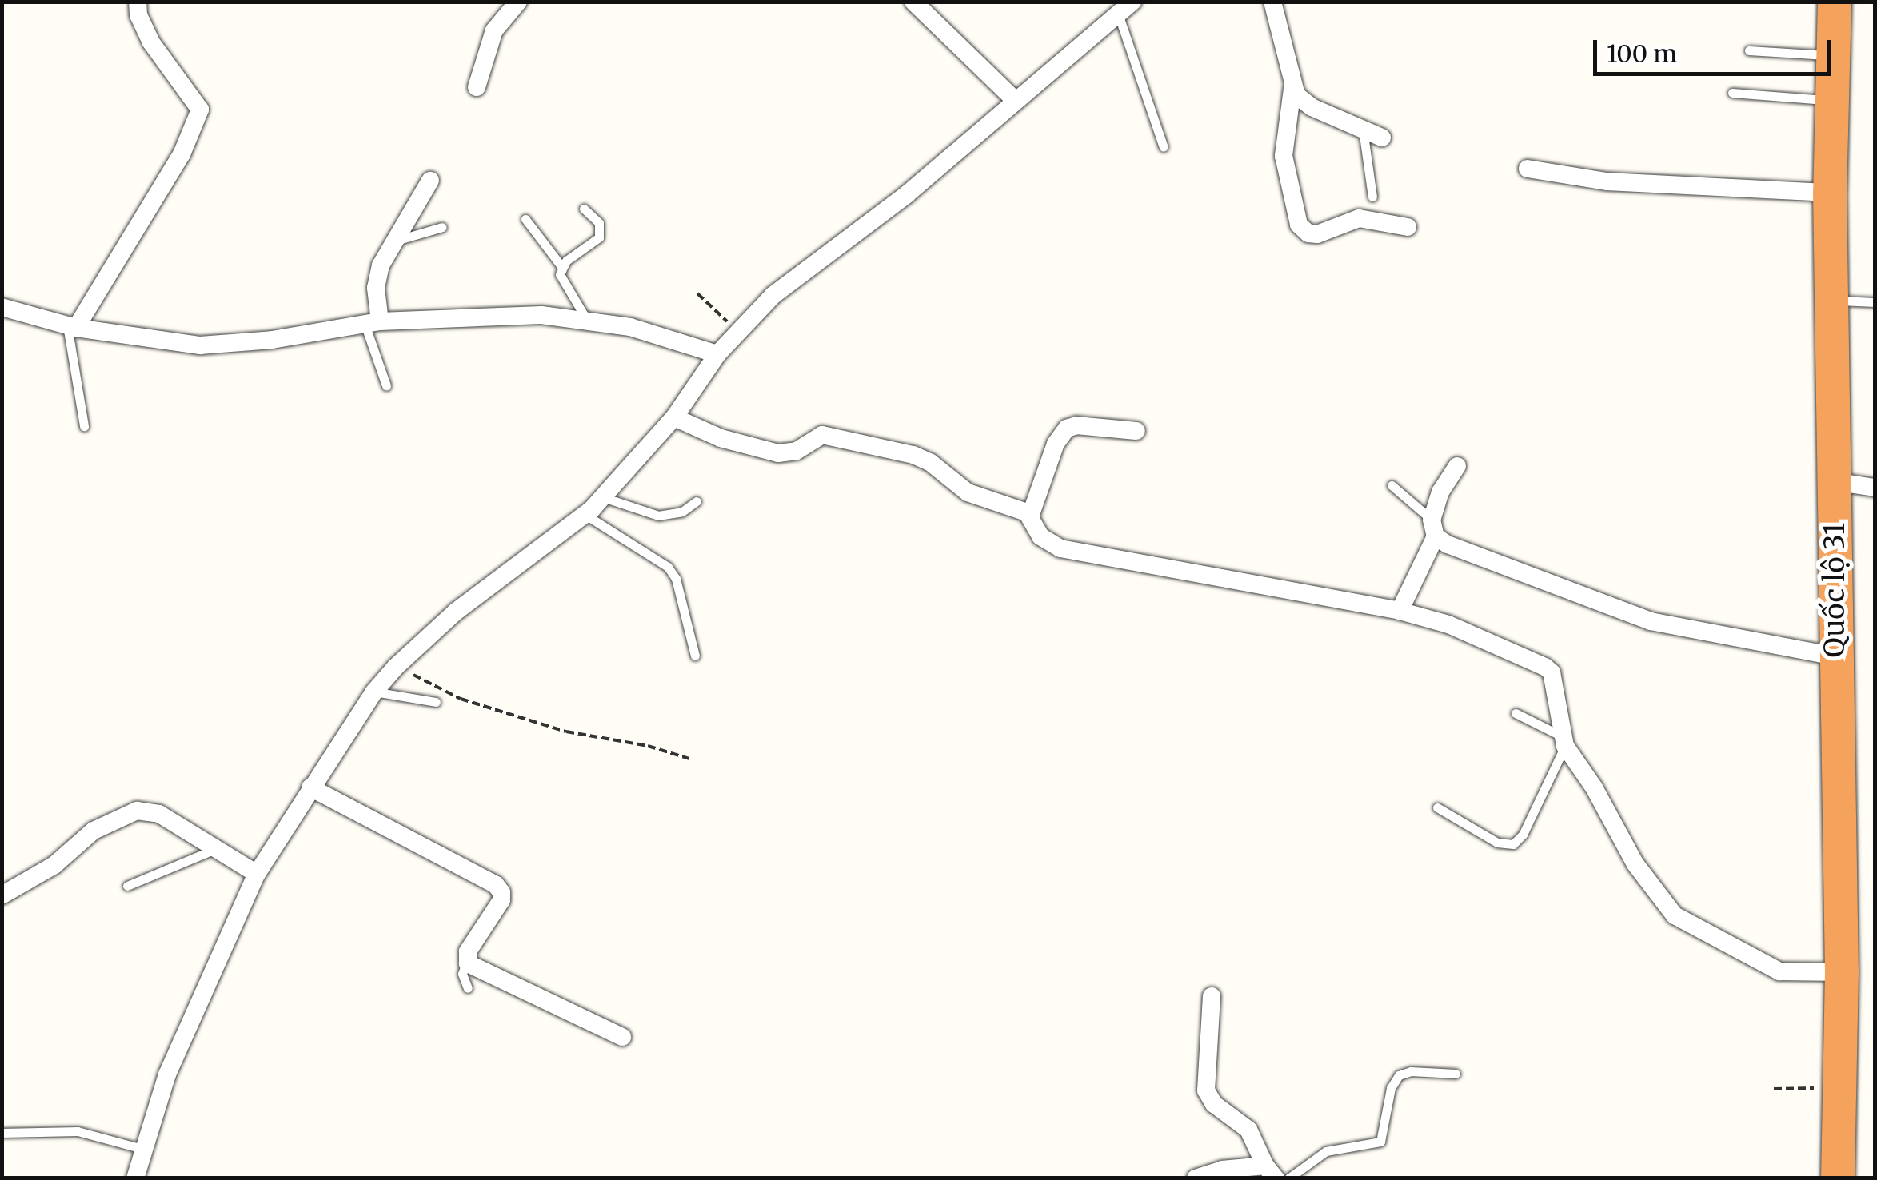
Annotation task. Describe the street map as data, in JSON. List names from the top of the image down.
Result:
{
  "streets": {
    "highway": ["Quốc lộ 31"]
  },
  "scale_bar": "100 m"
}
